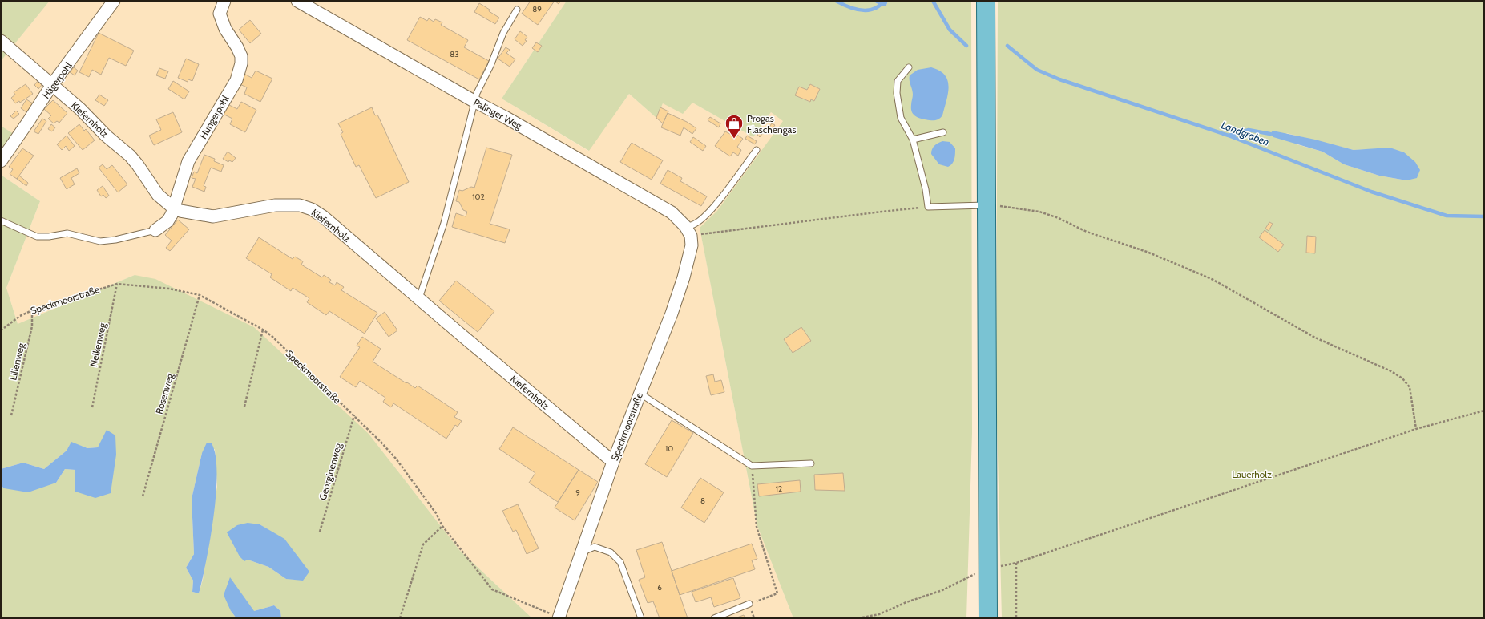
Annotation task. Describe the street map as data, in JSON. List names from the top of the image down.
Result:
{
  "streets": {
    "street": [
      "Hägerpohl",
      "Palinger Weg",
      "Hungerpohl",
      "Kiefernholz",
      "Speckmoorstraße"
    ],
    "path": [
      "Nelkenweg",
      "Lilienweg",
      "Rosenweg",
      "Georginenweg"
    ]
  },
  "crossings": [
    ["Hägerpohl", "Kiefernholz"],
    ["Palinger Weg", "Speckmoorstraße"],
    ["Hungerpohl", "Kiefernholz"],
    ["Kiefernholz", "Speckmoorstraße"],
    ["Speckmoorstraße", "Nelkenweg"],
    ["Speckmoorstraße", "Lilienweg"],
    ["Speckmoorstraße", "Rosenweg"],
    ["Speckmoorstraße", "Georginenweg"]
  ],
  "water": ["Landgraben"],
  "parks": ["Lauerholz"],
  "places": {
    "shop": ["Progas Flaschengas"]
  },
  "house_numbers": [
    "89",
    "83",
    "102",
    "10",
    "12",
    "9",
    "8",
    "6"
  ]
}
